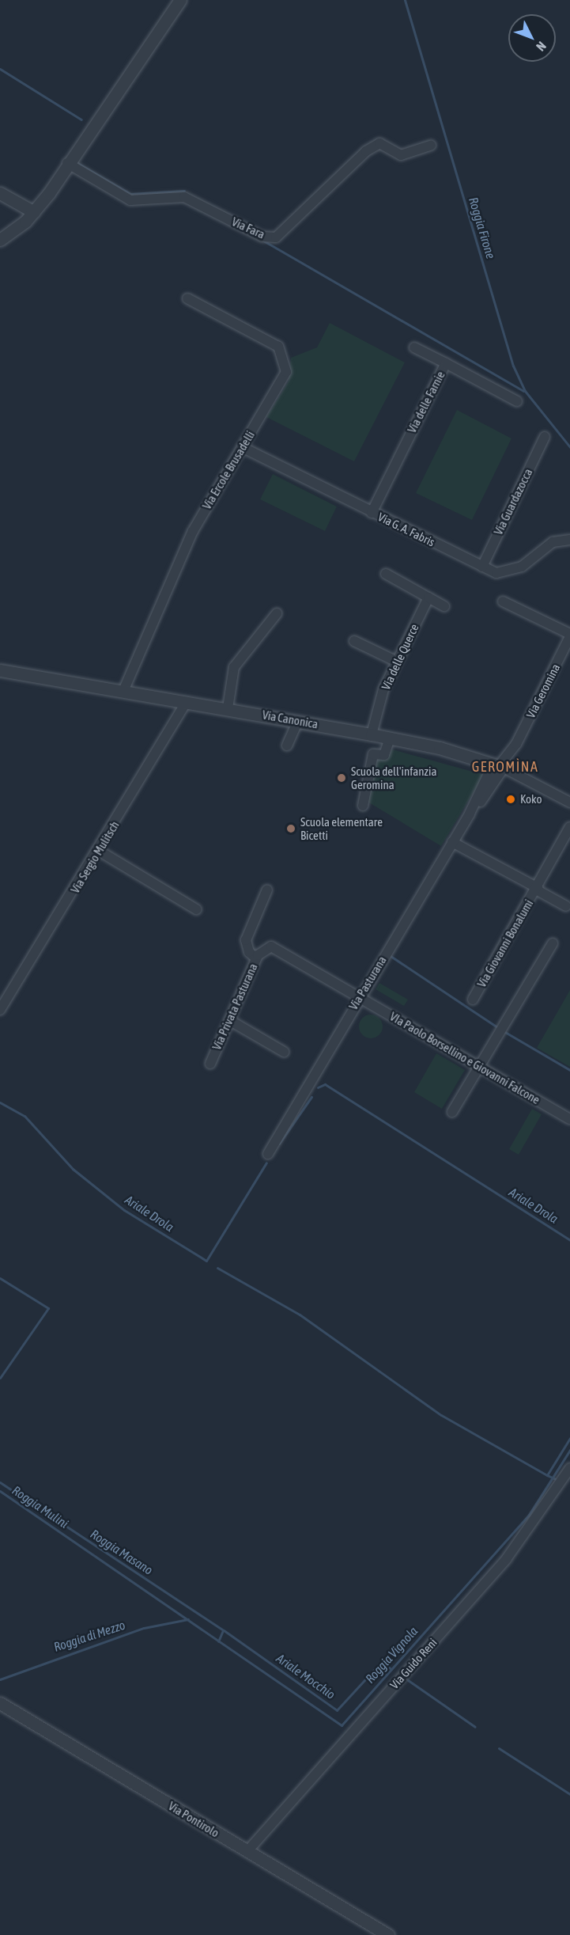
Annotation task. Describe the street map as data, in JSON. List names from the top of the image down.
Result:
{
  "streets": {
    "street": [
      "Via Fara",
      "Via delle Farnie",
      "Via Ercole Brusadelli",
      "Via Guardazocca",
      "Via G. A. Fabris",
      "Via delle Querce",
      "Via Geromina",
      "Via Canonica",
      "Via Sergio Mulitsch",
      "Via Giovanni Bonalumi",
      "Via Pasturana",
      "Via Privata Pasturana",
      "VIa Paolo Borsellino e Giovanni Falcone",
      "Via Guido Reni",
      "Via Pontirolo"
    ]
  },
  "crossings": [
    ["Via delle Farnie", "Via G. A. Fabris"],
    ["Via Ercole Brusadelli", "Via G. A. Fabris"],
    ["Via Ercole Brusadelli", "Via Canonica"],
    ["Via Guardazocca", "Via G. A. Fabris"],
    ["Via delle Querce", "Via Canonica"],
    ["Via Geromina", "Via Canonica"],
    ["Via Geromina", "Via Pasturana"],
    ["Via Canonica", "Via Sergio Mulitsch"],
    ["Via Canonica", "Via Pasturana"],
    ["Via Pasturana", "Via Privata Pasturana"],
    ["Via Pasturana", "VIa Paolo Borsellino e Giovanni Falcone"],
    ["Via Privata Pasturana", "VIa Paolo Borsellino e Giovanni Falcone"],
    ["Via Guido Reni", "Via Pontirolo"]
  ],
  "districts": ["GEROMÌNA"],
  "water": [
    "Roggia Firone",
    "Ariale Drola",
    "Roggia Mulini",
    "Roggia Masano",
    "Roggia di Mezzo",
    "Roggia Vignola",
    "Ariale Mocchio"
  ],
  "places": ["Scuola dell'infanzia Geromina", "Koko", "Scuola elementare Bicetti"],
  "north": "bottom right"
}
